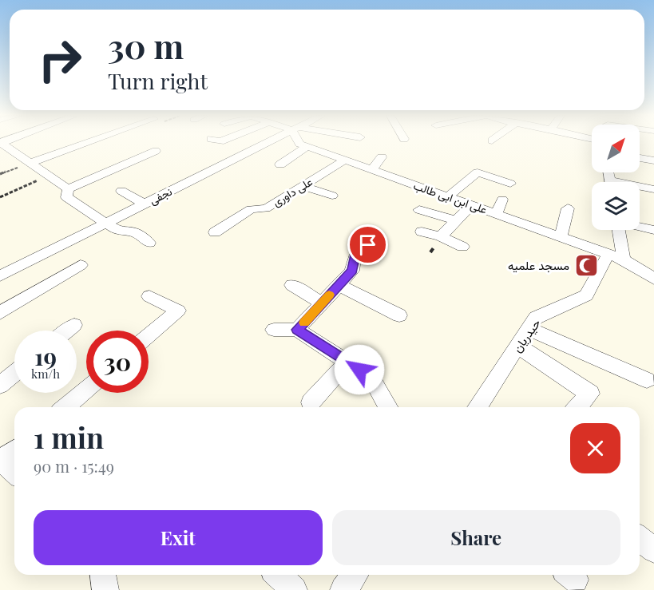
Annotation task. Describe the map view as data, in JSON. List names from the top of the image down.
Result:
{
  "streets": {
    "street": [
      "علی داوری",
      "نجفی",
      "علی ابن ابی طالب",
      "حیدریان"
    ]
  },
  "crossings": [
    ["علی داوری", "علی ابن ابی طالب"],
    ["علی ابن ابی طالب", "حیدریان"]
  ],
  "places": {
    "mosque": ["مسجد علمیه"]
  },
  "north": "top right",
  "page": {
    "turn": ["30 m", "Turn right"],
    "speed": "19 km/h",
    "limit": "30",
    "heading": ["1 min", "90 m · 15:49"],
    "buttons": ["Exit", "Share"]
  }
}
